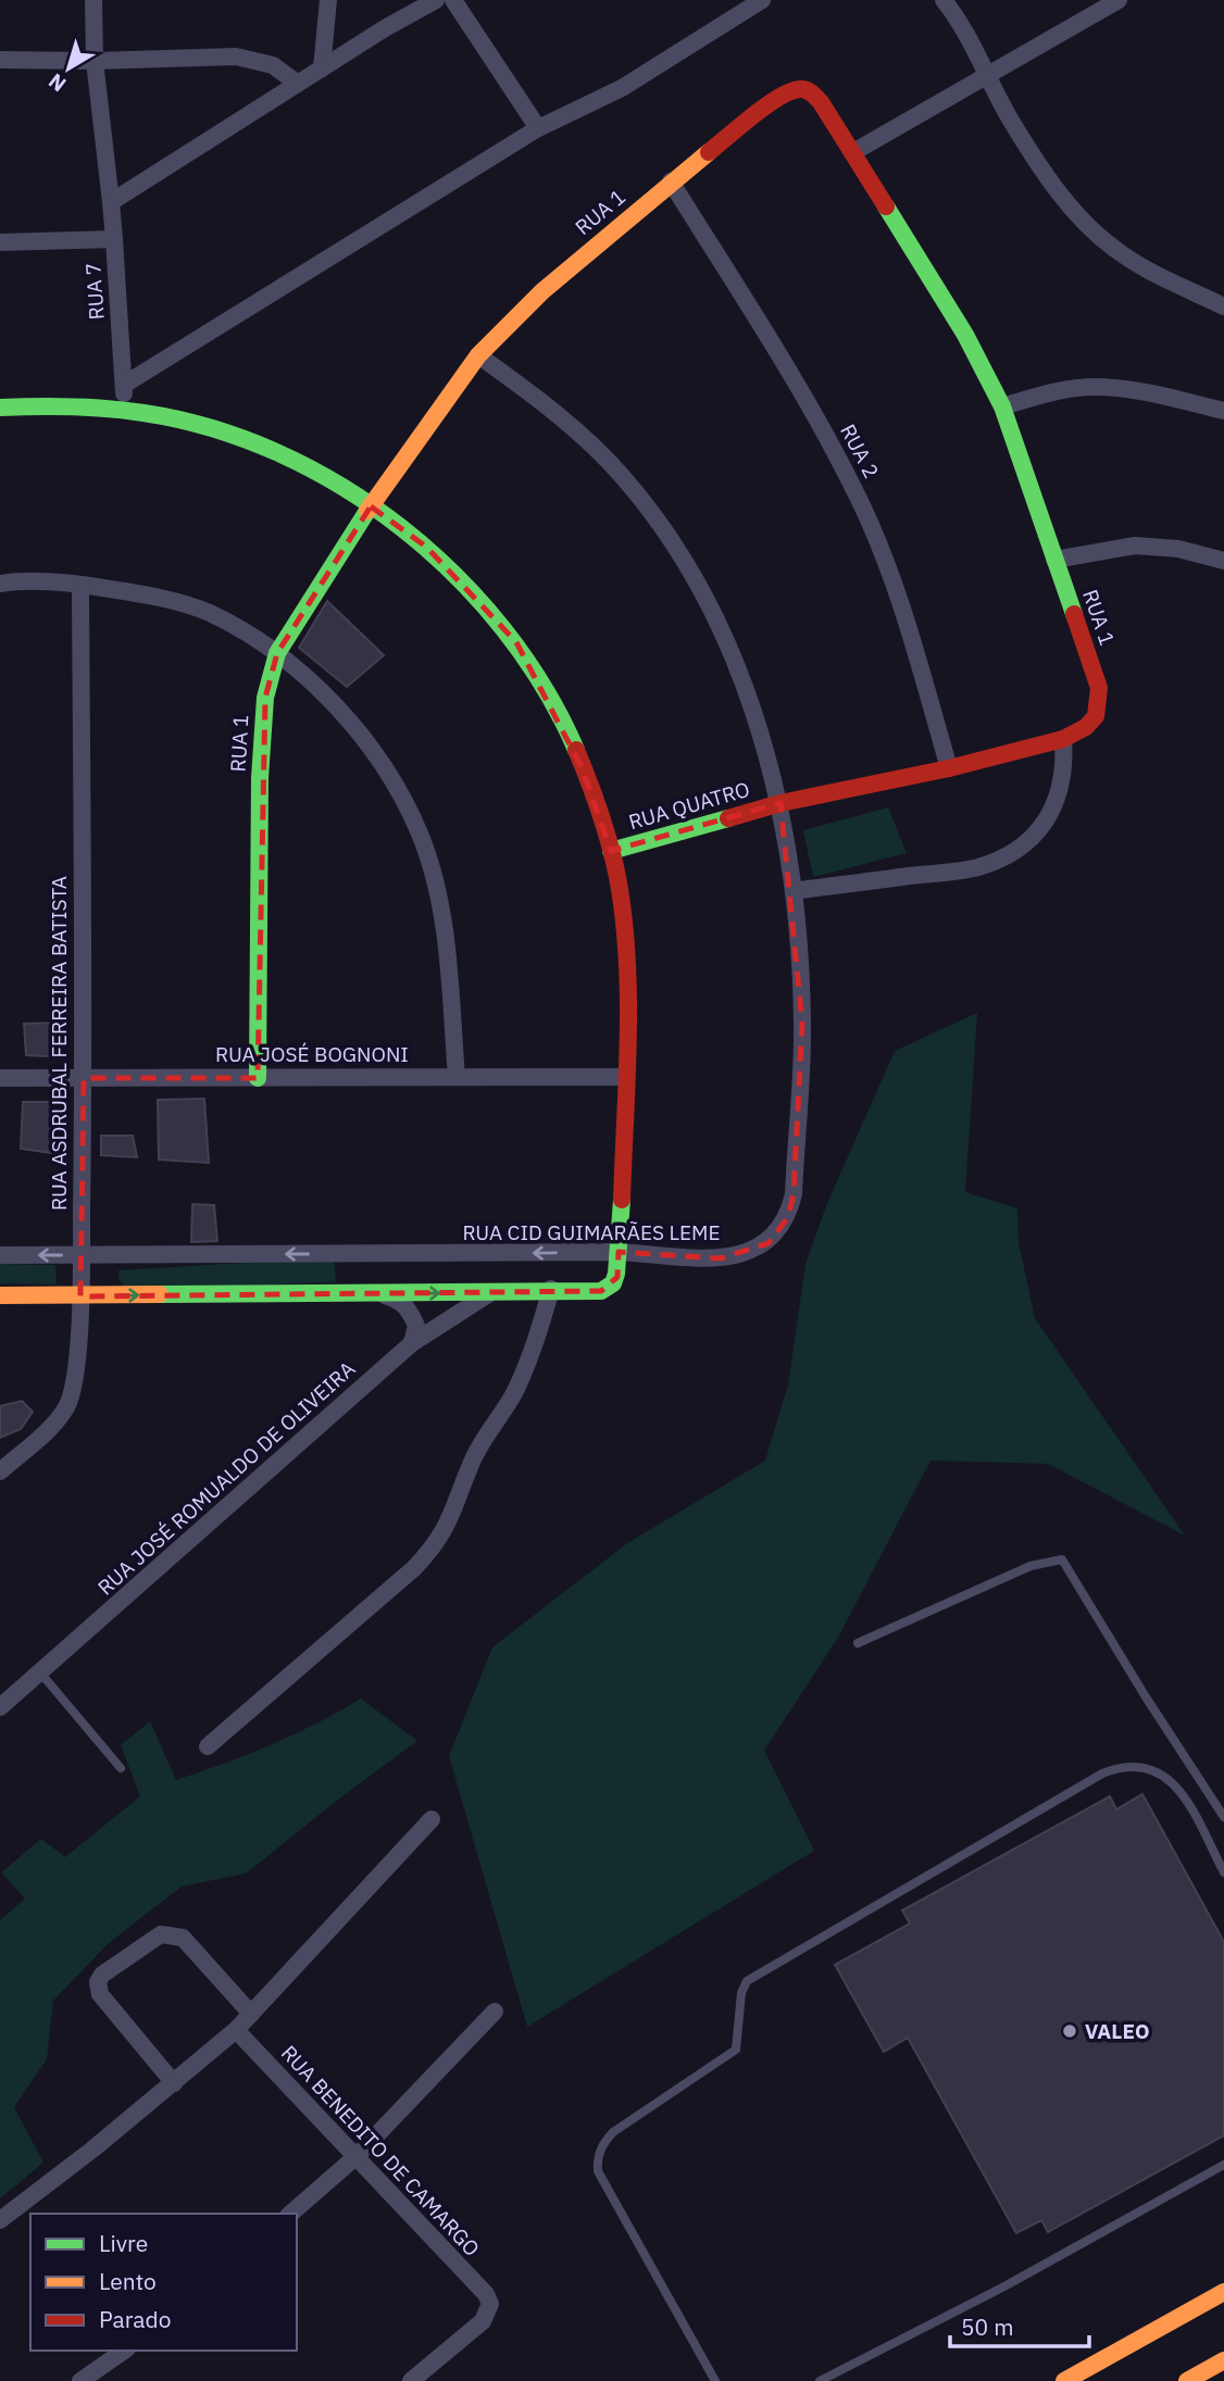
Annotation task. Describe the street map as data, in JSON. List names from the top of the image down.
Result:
{
  "streets": {
    "main road": ["RUA 1", "RUA QUATRO"],
    "street": [
      "RUA 7",
      "RUA 2",
      "RUA ASDRUBAL FERREIRA BATISTA",
      "RUA JOSÉ BOGNONI",
      "RUA CID GUIMARÃES LEME",
      "RUA JOSÉ ROMUALDO DE OLIVEIRA",
      "RUA BENEDITO DE CAMARGO"
    ]
  },
  "crossings": [
    ["RUA 1", "RUA 2"],
    ["RUA 1", "RUA QUATRO"],
    ["RUA 1", "RUA JOSÉ BOGNONI"],
    ["RUA 1", "RUA CID GUIMARÃES LEME"],
    ["RUA 2", "RUA QUATRO"],
    ["RUA QUATRO", "RUA CID GUIMARÃES LEME"],
    ["RUA ASDRUBAL FERREIRA BATISTA", "RUA JOSÉ BOGNONI"],
    ["RUA ASDRUBAL FERREIRA BATISTA", "RUA CID GUIMARÃES LEME"]
  ],
  "places": ["VALEO"],
  "legend": ["Livre", "Lento", "Parado"],
  "scale_bar": "50 m",
  "north": "bottom left"
}
